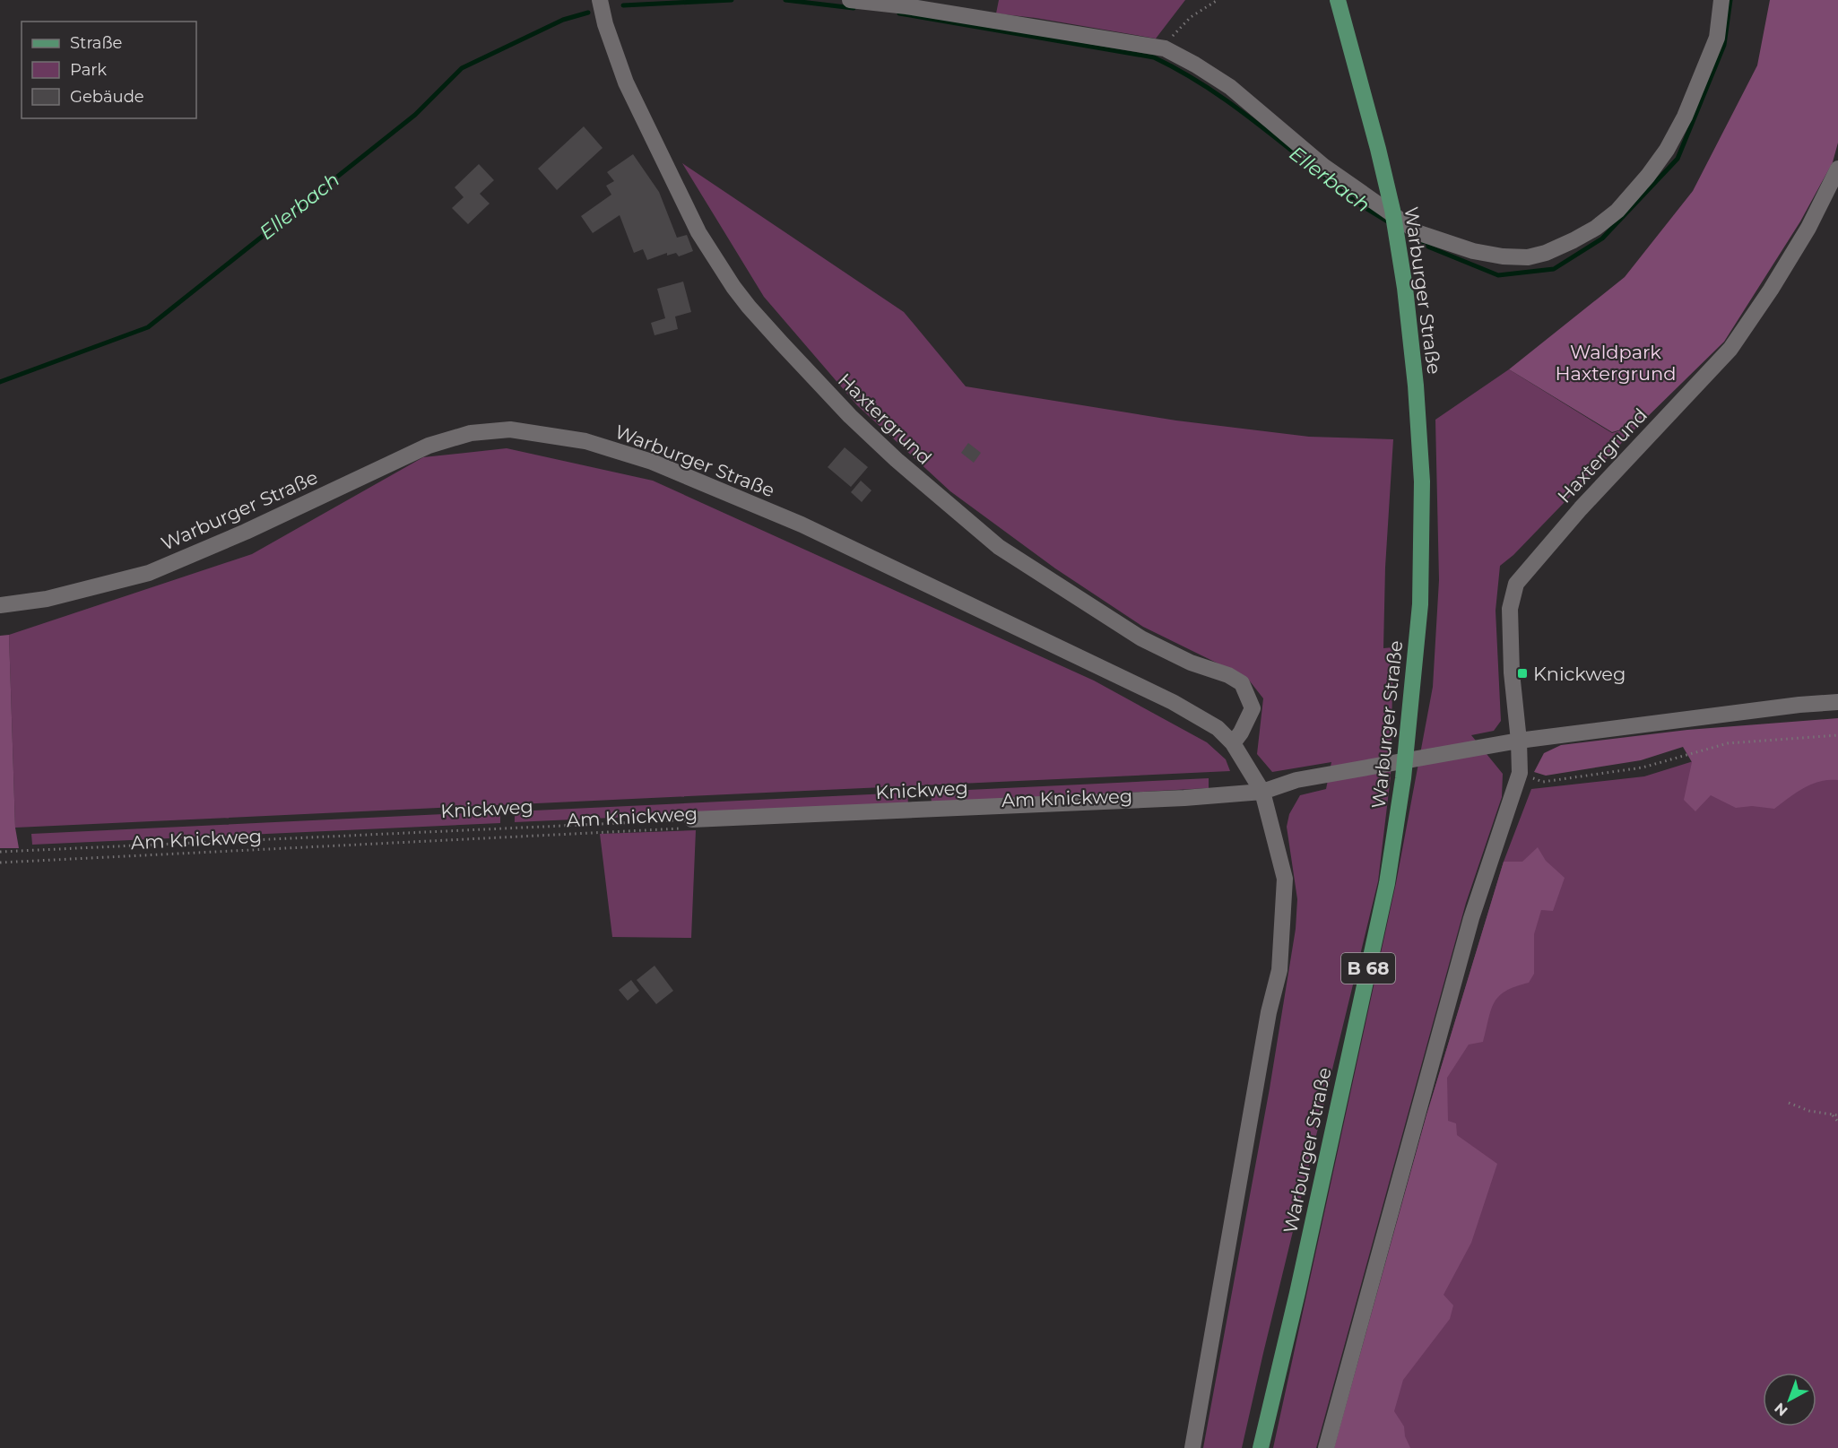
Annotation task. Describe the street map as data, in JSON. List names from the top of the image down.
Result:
{
  "streets": {
    "main road": ["Warburger Straße", "B 68"],
    "street": ["Haxtergrund", "Knickweg"],
    "path": ["Am Knickweg"]
  },
  "crossings": [
    ["Warburger Straße", "Haxtergrund"],
    ["Warburger Straße", "Knickweg"],
    ["Haxtergrund", "Knickweg"],
    ["Knickweg", "Am Knickweg"]
  ],
  "water": ["Ellerbach"],
  "parks": ["Waldpark Haxtergrund"],
  "places": {
    "transit": ["Knickweg"]
  },
  "legend": ["Straße", "Park", "Gebäude"],
  "north": "bottom left"
}
